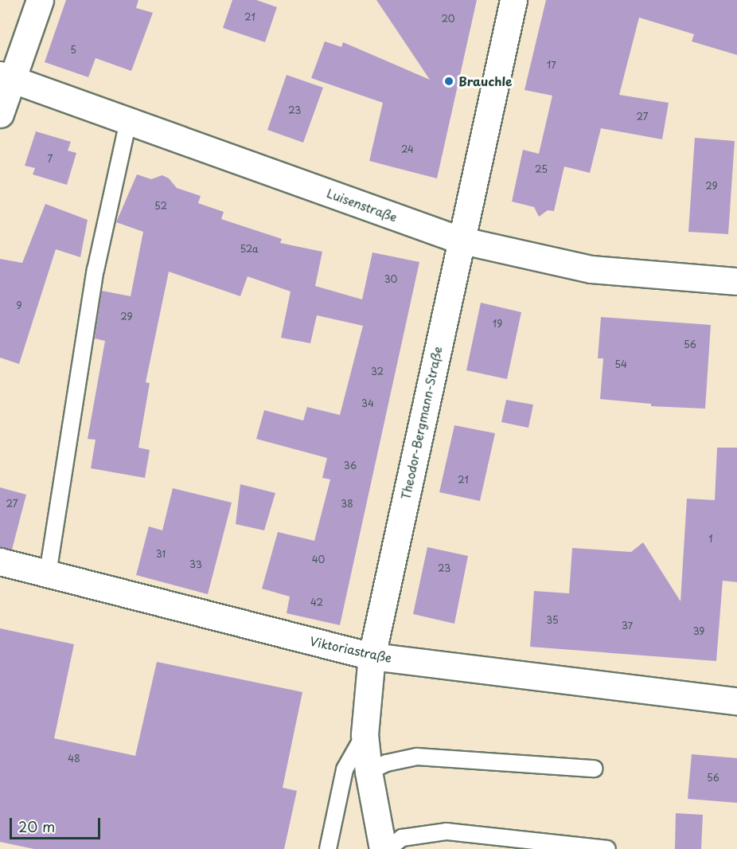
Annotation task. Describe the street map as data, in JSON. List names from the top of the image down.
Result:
{
  "streets": {
    "street": ["Luisenstraße", "Theodor-Bergmann-Straße", "Viktoriastraße"]
  },
  "crossings": [
    ["Luisenstraße", "Theodor-Bergmann-Straße"],
    ["Theodor-Bergmann-Straße", "Viktoriastraße"]
  ],
  "places": ["Brauchle"],
  "house_numbers": [
    "21",
    "20",
    "5",
    "17",
    "23",
    "27",
    "24",
    "7",
    "25",
    "29",
    "52",
    "52a",
    "30",
    "9",
    "29",
    "19",
    "56",
    "54",
    "32",
    "34",
    "36",
    "21",
    "27",
    "38",
    "1",
    "31",
    "40",
    "33",
    "23",
    "42",
    "35",
    "37",
    "39",
    "48",
    "56"
  ],
  "scale_bar": "20 m"
}
